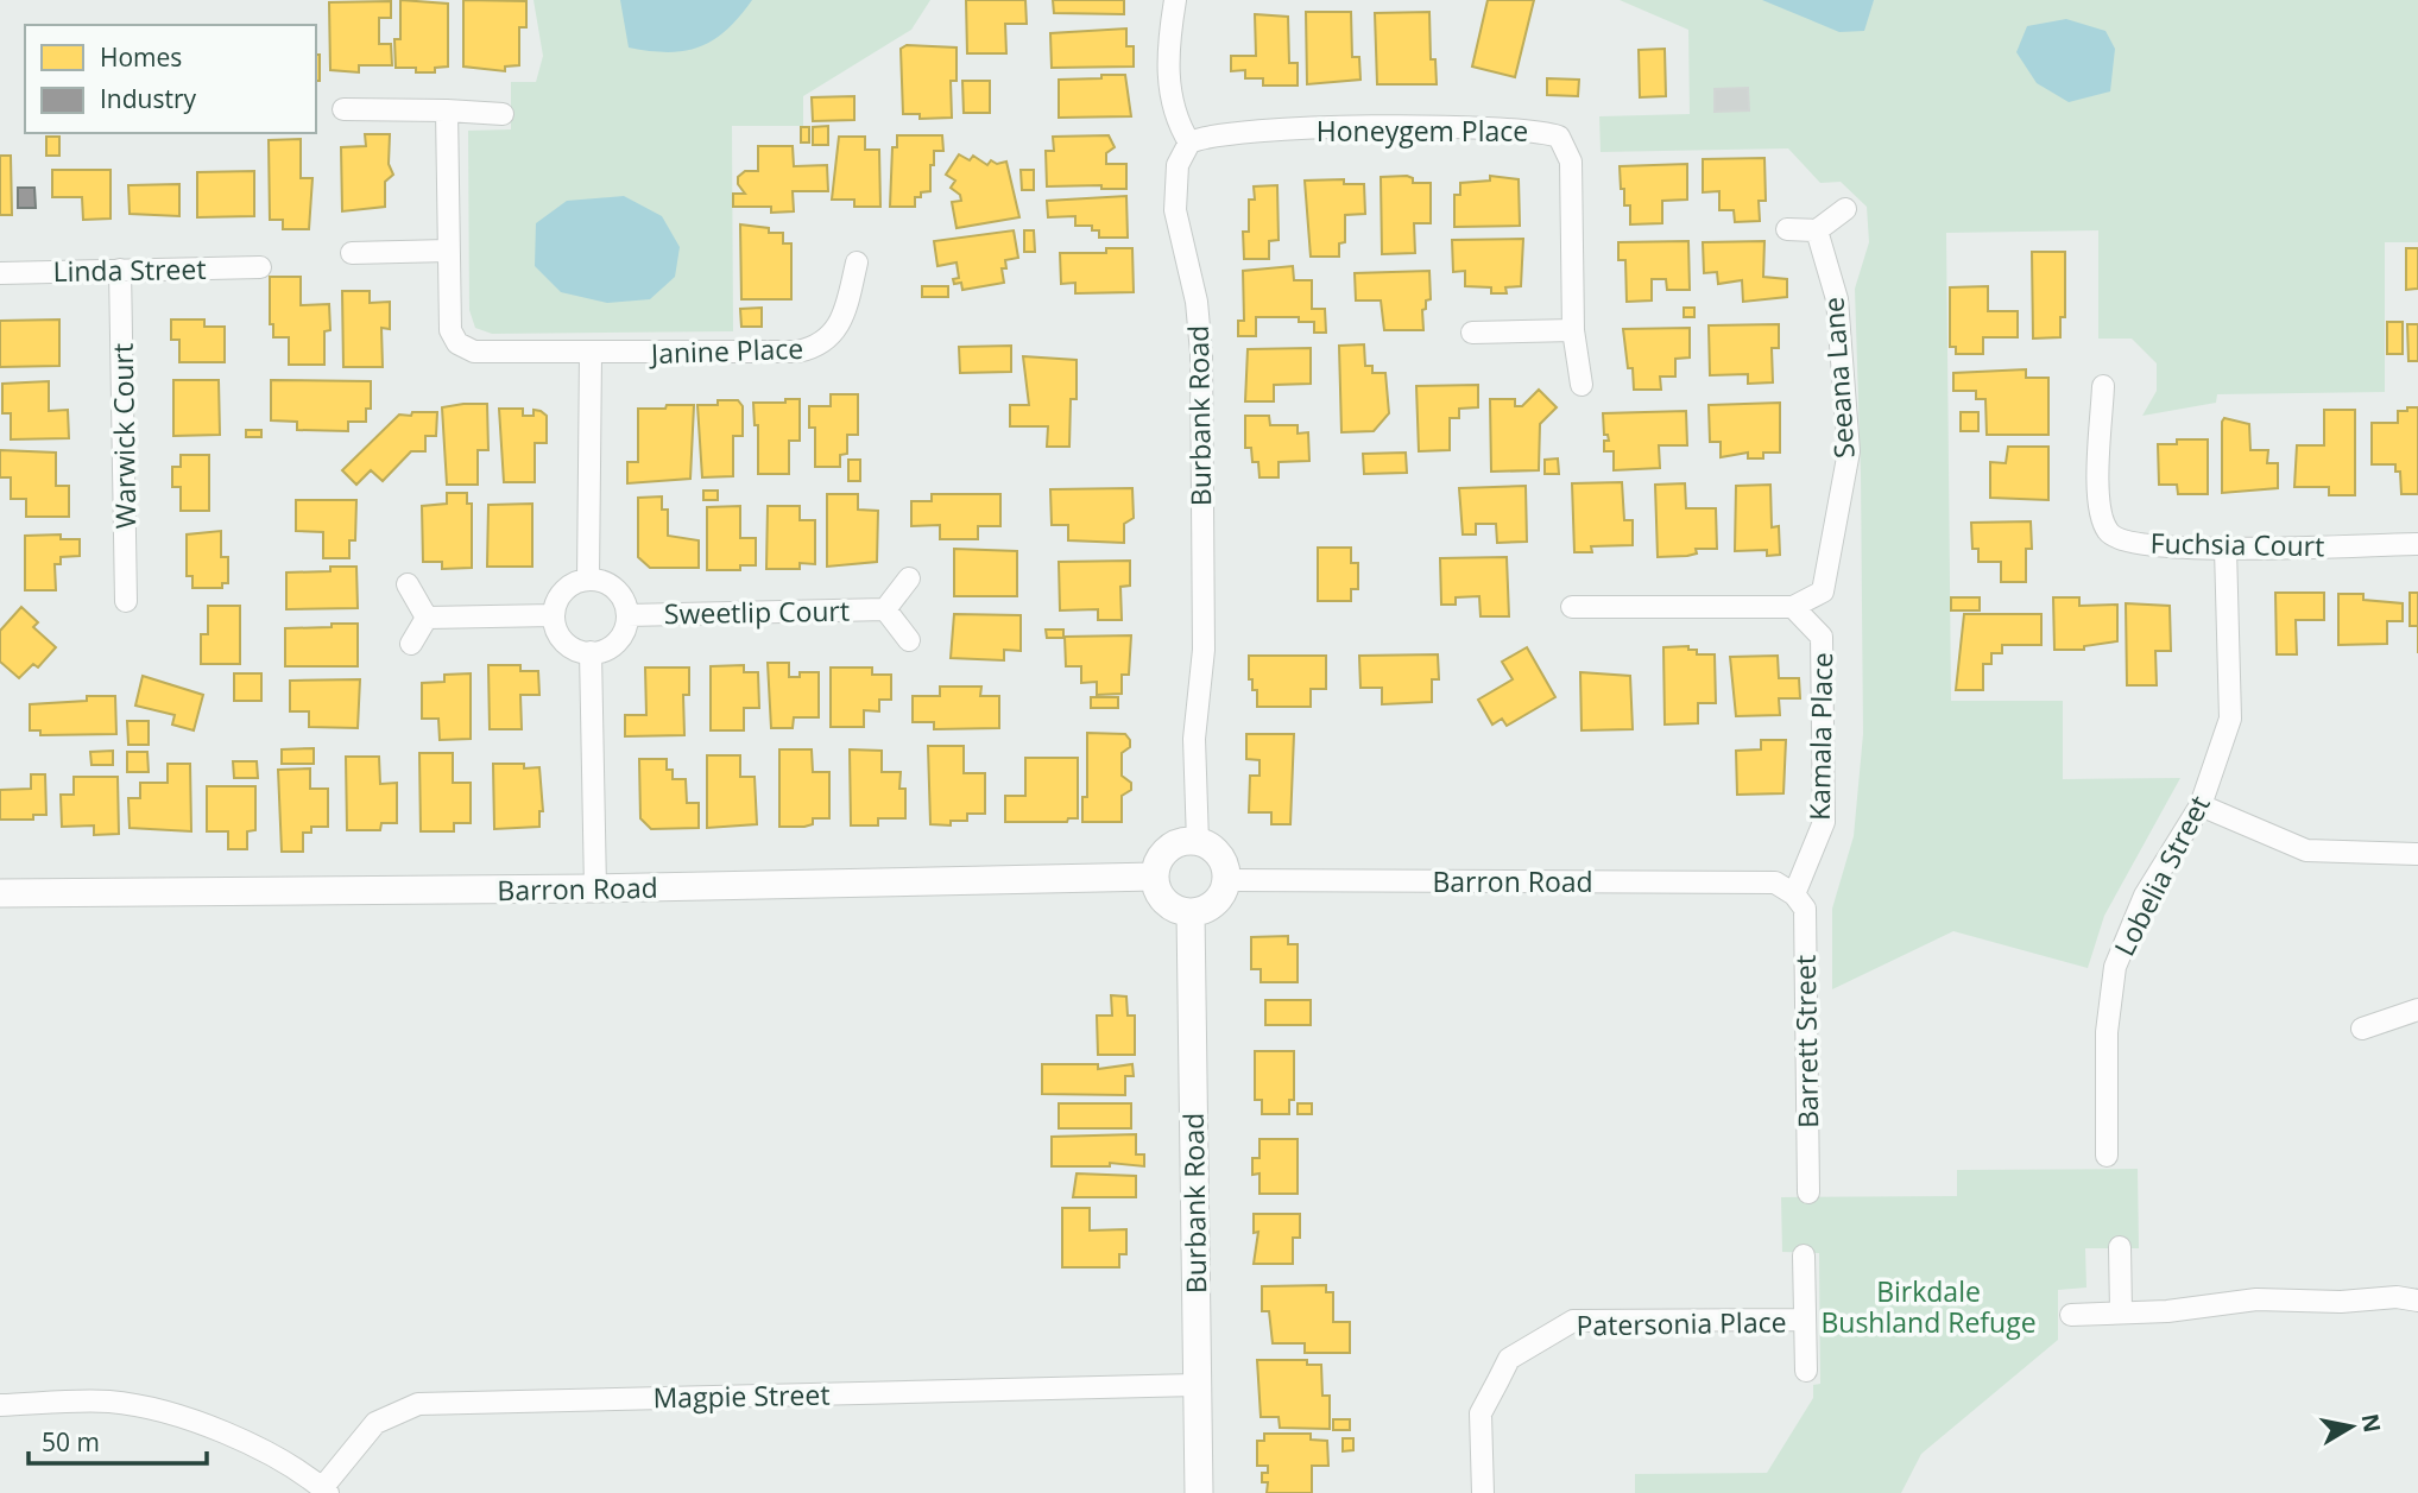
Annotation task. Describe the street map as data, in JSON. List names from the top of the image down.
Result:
{
  "streets": {
    "street": [
      "Honeygem Place",
      "Linda Street",
      "Janine Place",
      "Seeana Lane",
      "Burbank Road",
      "Warwick Court",
      "Fuchsia Court",
      "Sweetlip Court",
      "Kamala Place",
      "Lobelia Street",
      "Barron Road",
      "Barrett Street",
      "Patersonia Place",
      "Magpie Street"
    ]
  },
  "crossings": [
    ["Honeygem Place", "Burbank Road"],
    ["Linda Street", "Warwick Court"],
    ["Seeana Lane", "Kamala Place"],
    ["Burbank Road", "Barron Road"],
    ["Burbank Road", "Magpie Street"],
    ["Fuchsia Court", "Lobelia Street"],
    ["Kamala Place", "Barron Road"],
    ["Kamala Place", "Barrett Street"],
    ["Barron Road", "Barrett Street"]
  ],
  "parks": ["Birkdale Bushland Refuge"],
  "legend": ["Homes", "Industry"],
  "scale_bar": "50 m",
  "north": "right"
}
